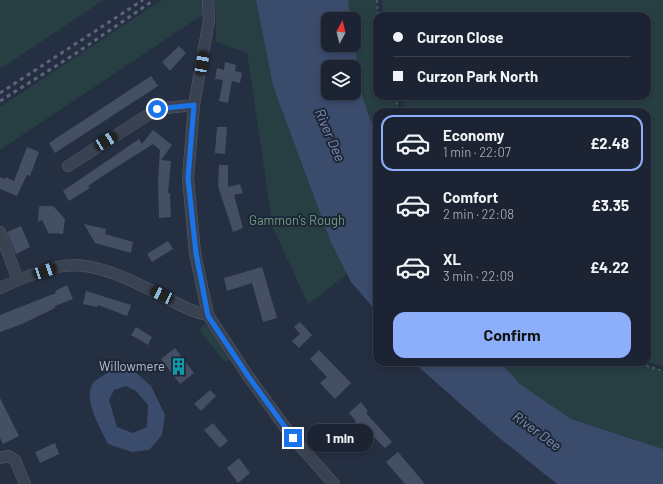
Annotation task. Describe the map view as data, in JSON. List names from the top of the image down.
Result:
{
  "water": ["River Dee"],
  "parks": ["Gammon's Rough"],
  "places": {
    "building": ["Willowmere"]
  },
  "north": "top",
  "page": {
    "banner": ["Curzon Close", "Curzon Park North"],
    "list": [
      {
        "name": "Economy",
        "note": "1 min · 22:07",
        "value": "£2.48"
      },
      {
        "name": "Comfort",
        "note": "2 min · 22:08",
        "value": "£3.35"
      },
      {
        "name": "XL",
        "note": "3 min · 22:09",
        "value": "£4.22"
      }
    ],
    "buttons": "Confirm",
    "bubble": "1 min"
  }
}
